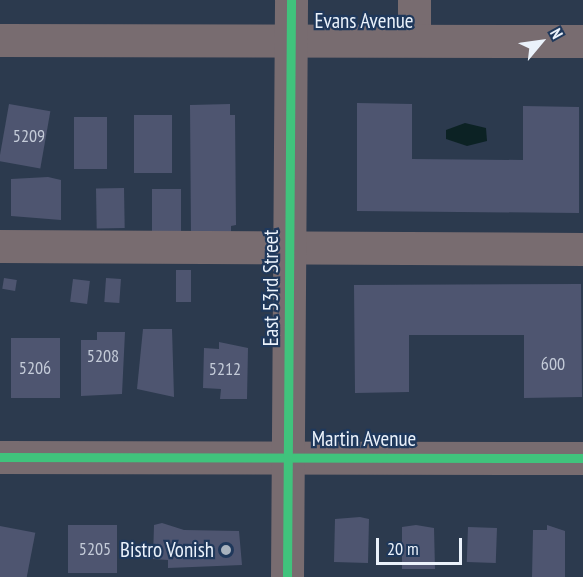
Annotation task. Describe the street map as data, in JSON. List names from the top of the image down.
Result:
{
  "streets": {
    "street": ["Evans Avenue", "East 53rd Street", "Martin Avenue"]
  },
  "crossings": [
    ["Evans Avenue", "East 53rd Street"],
    ["East 53rd Street", "Martin Avenue"]
  ],
  "places": ["Bistro Vonish"],
  "house_numbers": [
    "5209",
    "5208",
    "600",
    "5206",
    "5212",
    "5205"
  ],
  "scale_bar": "20 m",
  "north": "top right"
}
